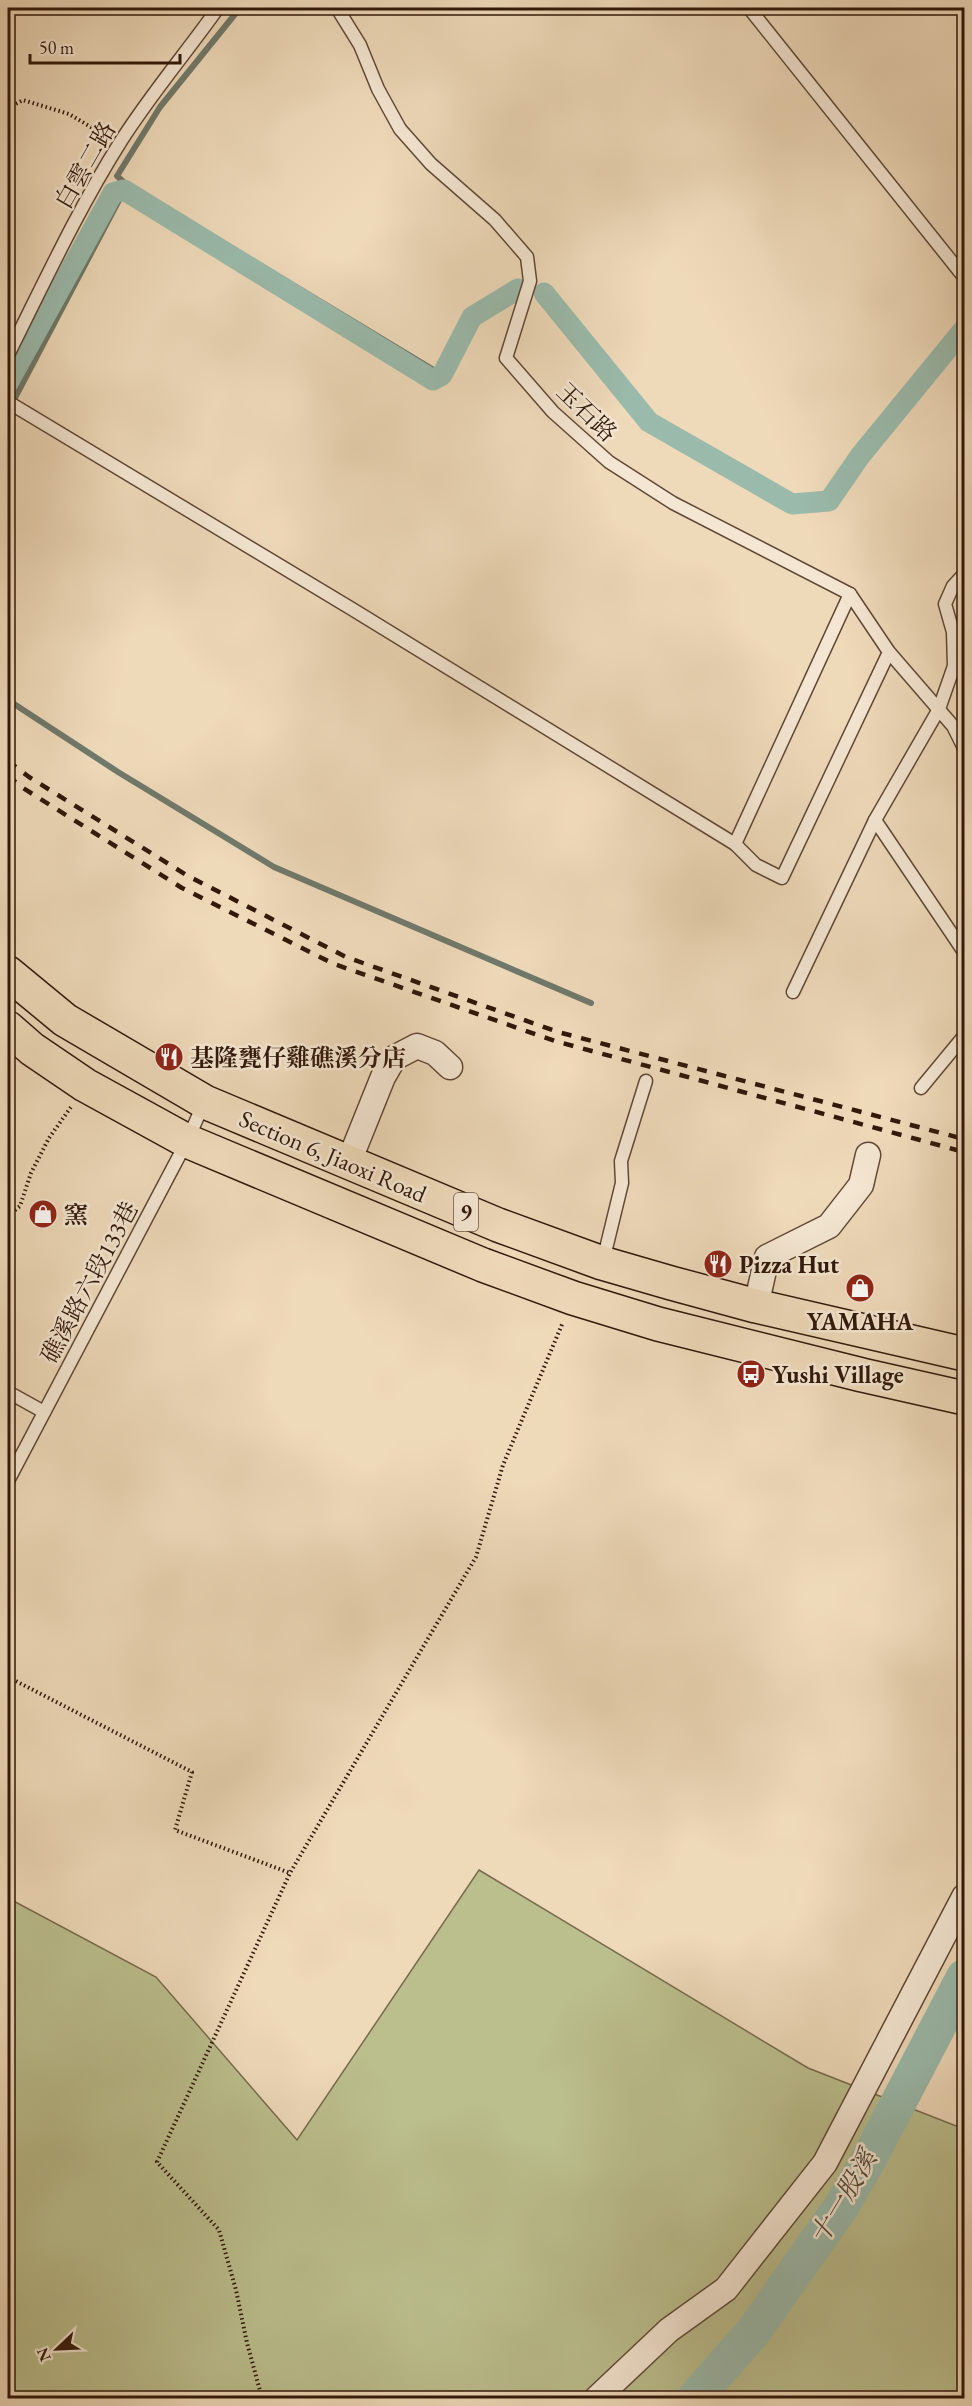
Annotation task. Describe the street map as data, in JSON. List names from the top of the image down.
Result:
{
  "streets": {
    "main road": ["Section 6, Jiaoxi Road", "9"],
    "lane": ["白雲二路", "玉石路", "礁溪路六段133巷"]
  },
  "crossings": [
    ["Section 6, Jiaoxi Road", "礁溪路六段133巷"]
  ],
  "water": ["十一股溪"],
  "places": {
    "restaurant": ["基隆甕仔雞礁溪分店", "Pizza Hut"],
    "shop": ["窯", "YAMAHA"],
    "bus stop": ["Yushi Village"]
  },
  "scale_bar": "50 m",
  "north": "bottom left"
}
